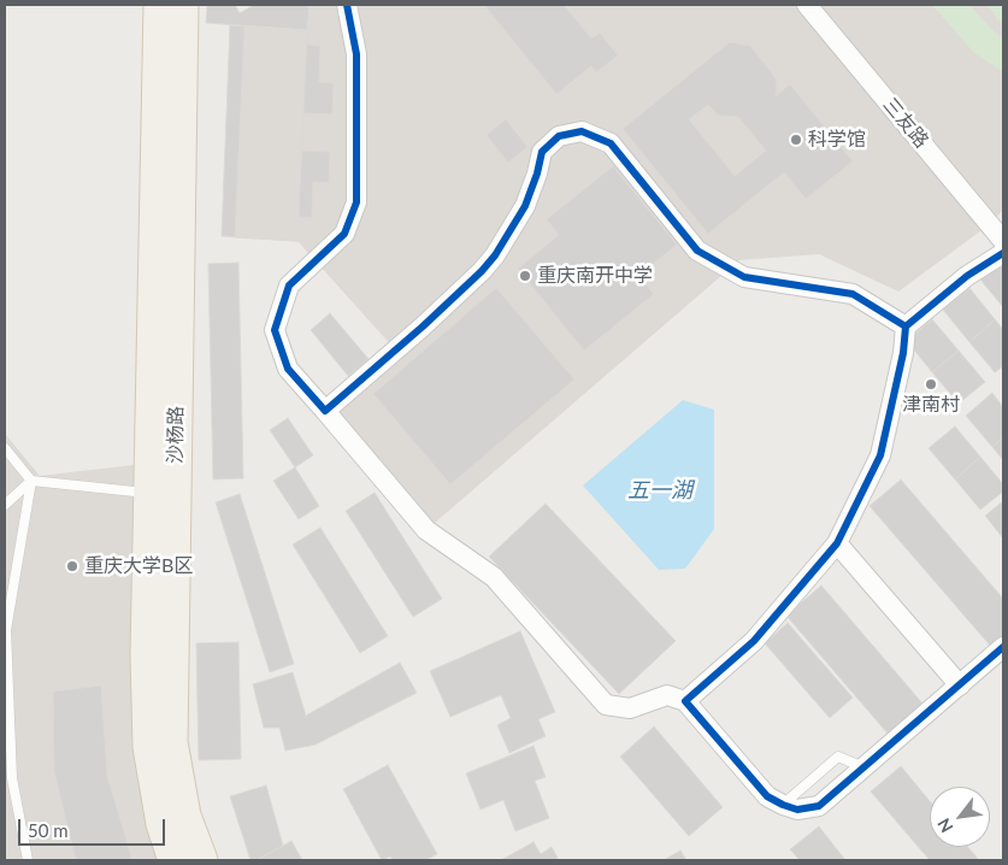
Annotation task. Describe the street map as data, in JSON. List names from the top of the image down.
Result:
{
  "streets": {
    "main road": ["沙杨路"],
    "street": ["三友路"]
  },
  "water": ["五一湖"],
  "places": [
    "科学馆",
    "重庆南开中学",
    "津南村",
    "重庆大学B区"
  ],
  "scale_bar": "50 m",
  "north": "bottom left"
}
